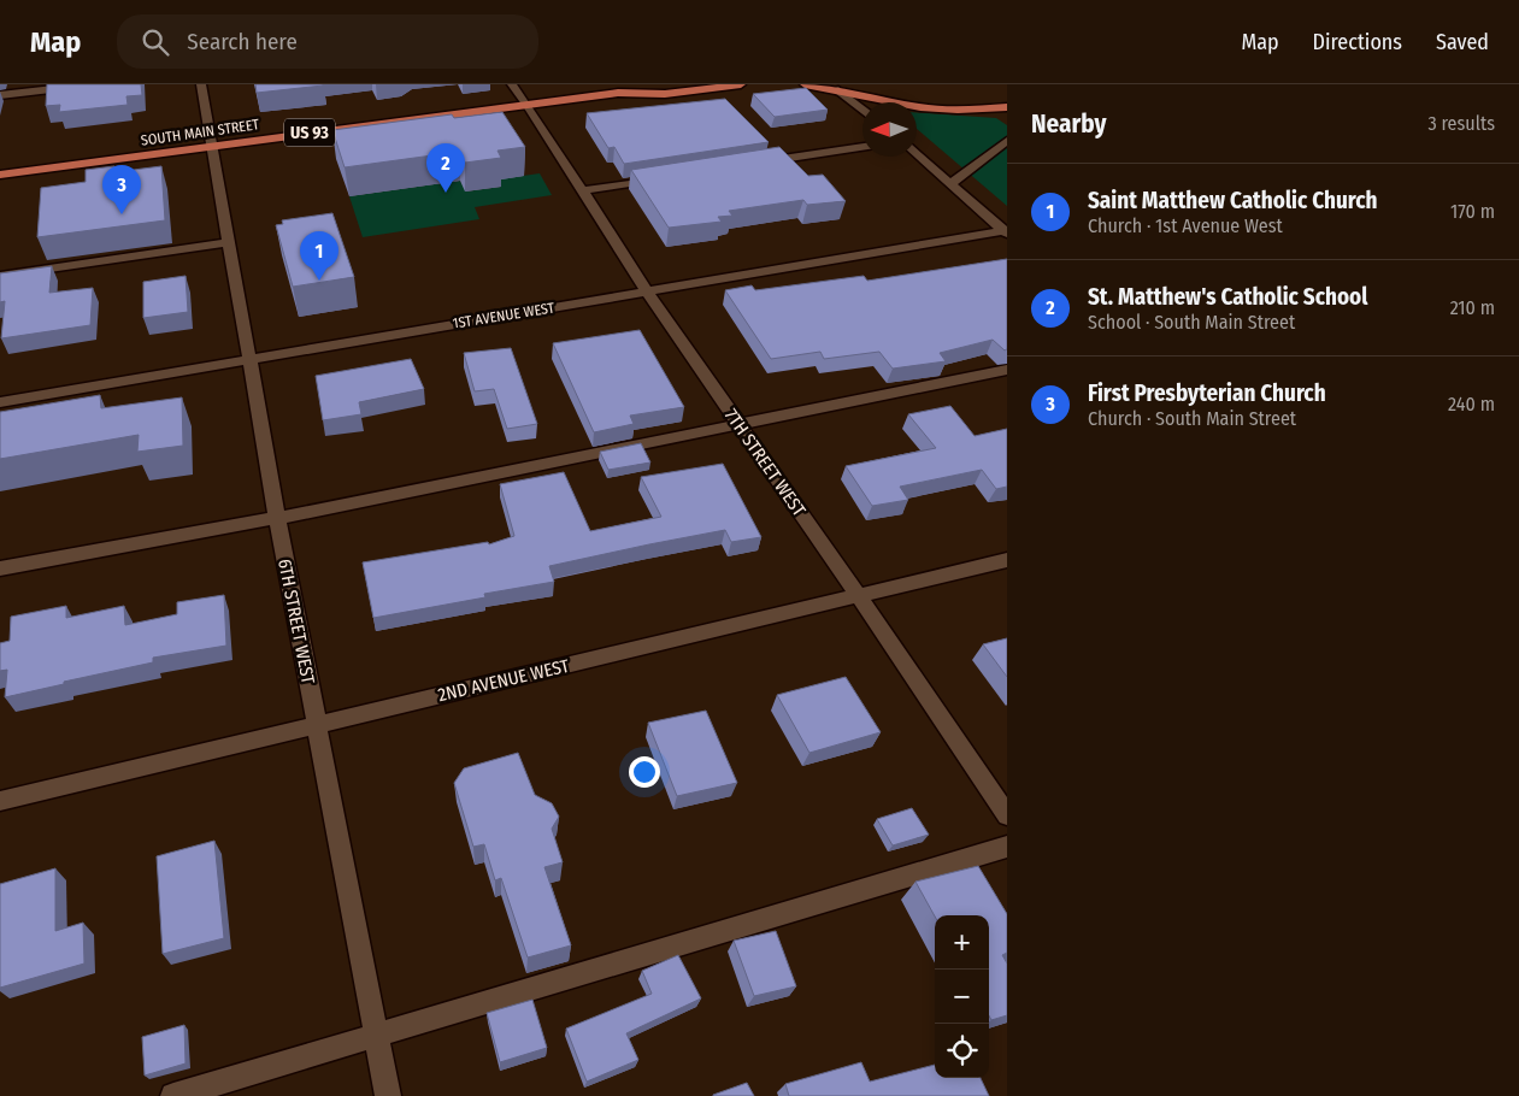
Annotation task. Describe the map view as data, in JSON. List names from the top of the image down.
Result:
{
  "streets": {
    "main road": ["SOUTH MAIN STREET", "US 93"],
    "street": [
      "1ST AVENUE WEST",
      "7TH STREET WEST",
      "6TH STREET WEST",
      "2ND AVENUE WEST"
    ]
  },
  "crossings": [
    ["SOUTH MAIN STREET", "7TH STREET WEST"],
    ["SOUTH MAIN STREET", "6TH STREET WEST"],
    ["1ST AVENUE WEST", "7TH STREET WEST"],
    ["1ST AVENUE WEST", "6TH STREET WEST"],
    ["7TH STREET WEST", "2ND AVENUE WEST"],
    ["6TH STREET WEST", "2ND AVENUE WEST"]
  ],
  "north": "left",
  "page": {
    "header": "Map",
    "search": "Search here",
    "nav": ["Map", "Directions", "Saved"],
    "heading": ["Nearby", "3 results"],
    "pins": ["2", "3", "1"],
    "list": [
      {
        "mark": "1",
        "name": "Saint Matthew Catholic Church",
        "note": "Church · 1st Avenue West",
        "value": "170 m"
      },
      {
        "mark": "2",
        "name": "St. Matthew's Catholic School",
        "note": "School · South Main Street",
        "value": "210 m"
      },
      {
        "mark": "3",
        "name": "First Presbyterian Church",
        "note": "Church · South Main Street",
        "value": "240 m"
      }
    ],
    "map_buttons": ["+", "−"]
  }
}
